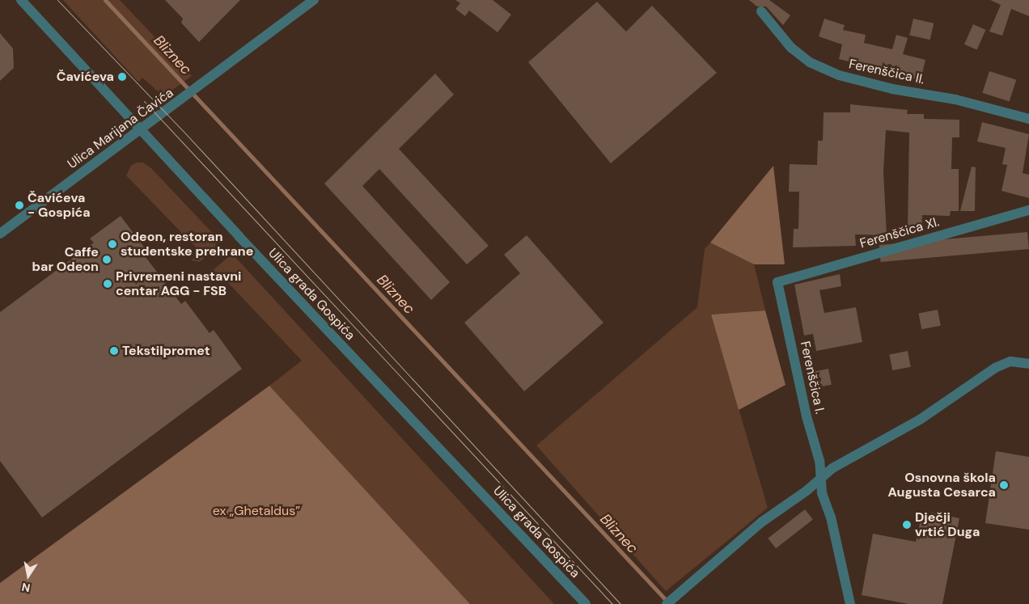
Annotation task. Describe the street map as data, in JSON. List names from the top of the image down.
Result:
{
  "streets": {
    "street": [
      "Ferenščica II.",
      "Ulica Marijana Čavića",
      "Ferenščica XI.",
      "Ulica grada Gospića",
      "Ferenščica I."
    ]
  },
  "crossings": [
    ["Ulica Marijana Čavića", "Ulica grada Gospića"],
    ["Ferenščica XI.", "Ferenščica I."]
  ],
  "water": ["Bliznec"],
  "parks": ["ex „Ghetaldus”"],
  "places": [
    "Čavićeva",
    "Čavićeva - Gospića",
    "Odeon, restoran studentske prehrane",
    "Caffe bar Odeon",
    "Privremeni nastavni centar AGG - FSB",
    "Tekstilpromet",
    "Osnovna škola Augusta Cesarca",
    "Dječji vrtić Duga"
  ],
  "north": "bottom"
}
